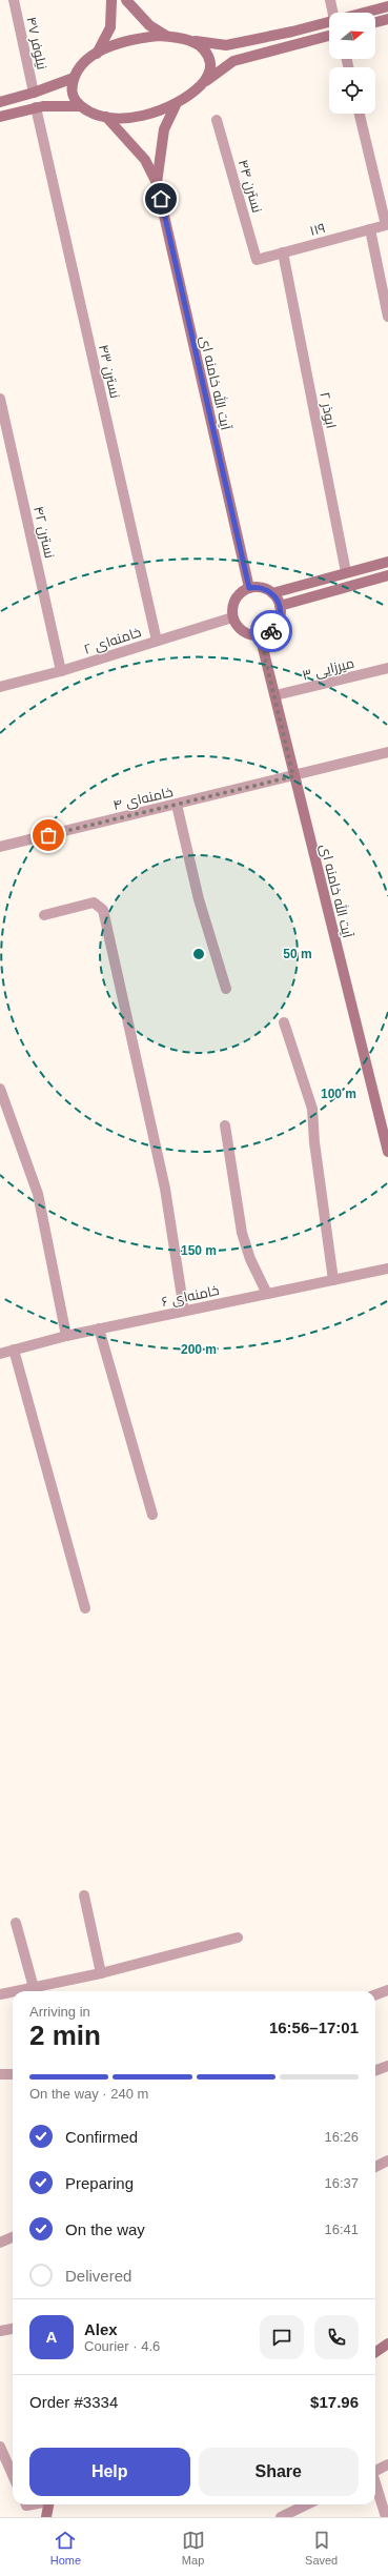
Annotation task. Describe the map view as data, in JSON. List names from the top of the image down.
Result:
{
  "streets": {
    "street": [
      "نیلوفر ۴۷",
      "نسترن ۴۴",
      "۱۱۹",
      "نسترن ۴۳",
      "آیت الله خامنه ای",
      "ابوذر ۲",
      "نسترن ۴۲",
      "خامنه‌ای ۲",
      "میرزایی ۳",
      "خامنه‌ای ۴",
      "خامنه‌ای ۶"
    ]
  },
  "crossings": [
    ["نسترن ۴۴", "۱۱۹"],
    ["۱۱۹", "ابوذر ۲"],
    ["نسترن ۴۳", "خامنه‌ای ۲"],
    ["آیت الله خامنه ای", "خامنه‌ای ۲"],
    ["آیت الله خامنه ای", "میرزایی ۳"],
    ["آیت الله خامنه ای", "خامنه‌ای ۴"],
    ["نسترن ۴۲", "خامنه‌ای ۲"]
  ],
  "north": "right",
  "page": {
    "heading": ["2 min", "Arriving in", "16:56–17:01"],
    "panel": [
      "Alex",
      "Courier · 4.6",
      "Order #3334",
      "$17.96"
    ],
    "bar": "On the way · 240 m",
    "list": [
      ["Confirmed", "16:26"],
      ["Preparing", "16:37"],
      ["On the way", "16:41"],
      "Delivered"
    ],
    "round": "A",
    "buttons": ["Help", "Share"],
    "tabs": ["Home", "Map", "Saved"]
  },
  "rings": [
    "50 m",
    "100 m",
    "150 m",
    "200 m"
  ]
}
